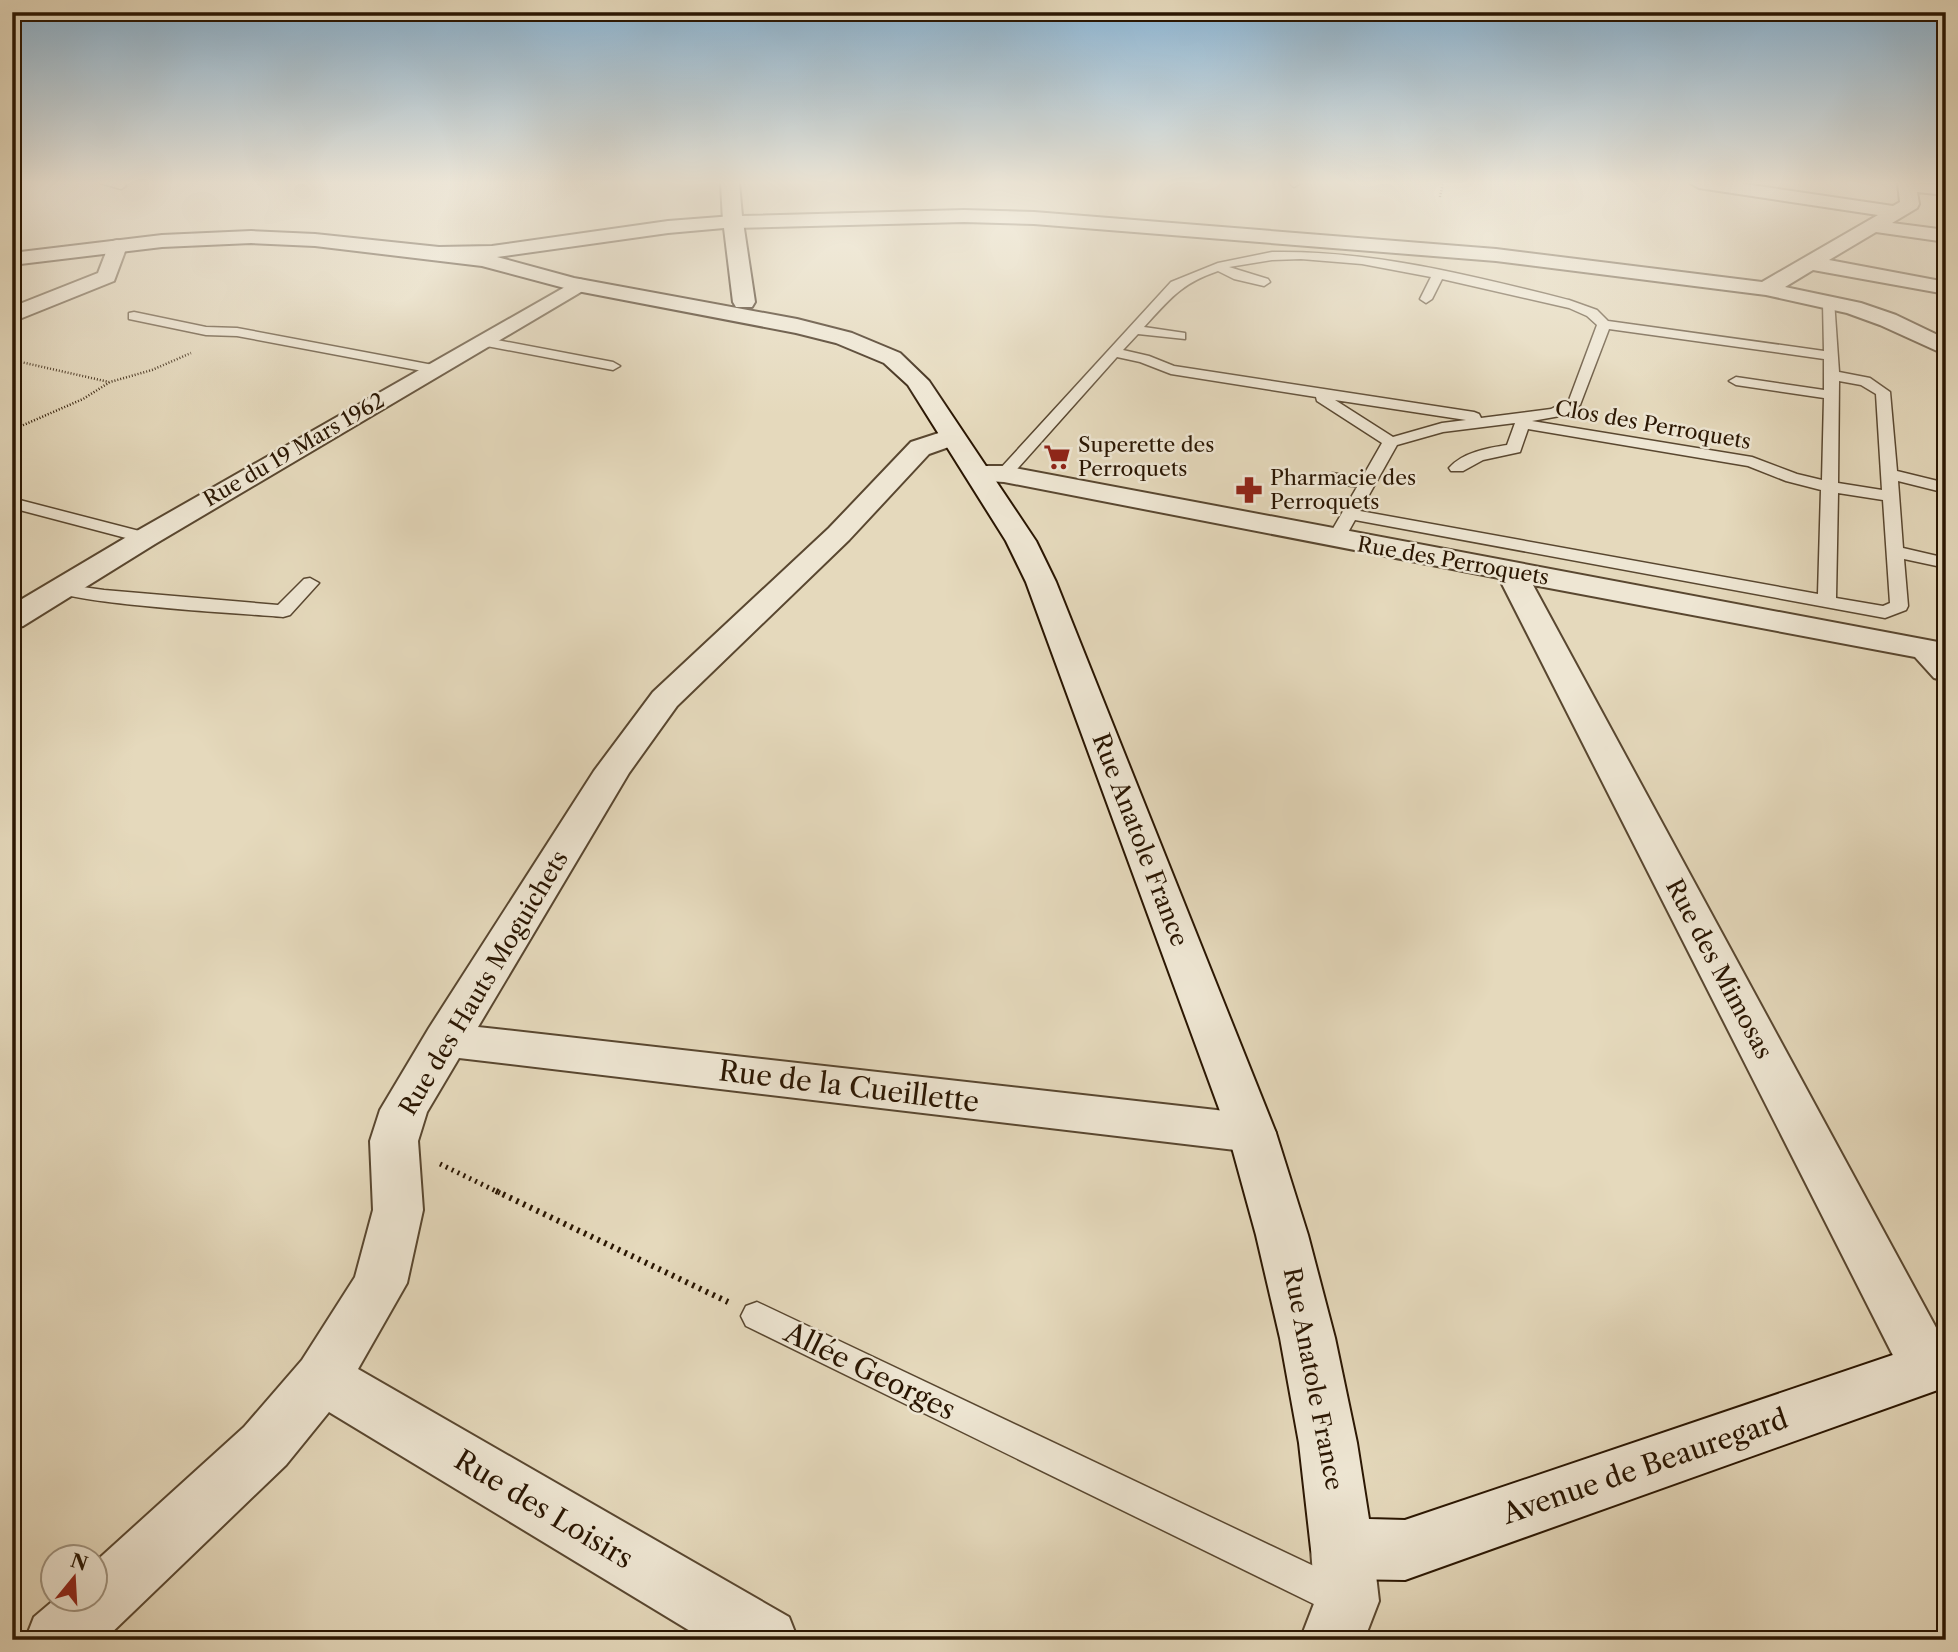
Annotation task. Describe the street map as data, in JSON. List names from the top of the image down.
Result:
{
  "streets": {
    "street": [
      "Rue du 19 Mars 1962",
      "Rue des Perroquets",
      "Rue Anatole France",
      "Rue des Mimosas",
      "Rue des Hauts Moguichets",
      "Rue de la Cueillette",
      "Avenue de Beauregard",
      "Rue des Loisirs"
    ],
    "lane": ["Clos des Perroquets", "Allée Georges"]
  },
  "crossings": [
    ["Rue des Perroquets", "Rue Anatole France"],
    ["Rue des Perroquets", "Rue des Mimosas"],
    ["Rue Anatole France", "Rue des Hauts Moguichets"],
    ["Rue Anatole France", "Rue de la Cueillette"],
    ["Rue Anatole France", "Allée Georges"],
    ["Rue Anatole France", "Avenue de Beauregard"],
    ["Rue des Mimosas", "Avenue de Beauregard"],
    ["Rue des Hauts Moguichets", "Rue de la Cueillette"],
    ["Rue des Hauts Moguichets", "Allée Georges"],
    ["Rue des Hauts Moguichets", "Rue des Loisirs"],
    ["Allée Georges", "Avenue de Beauregard"]
  ],
  "places": {
    "supermarket": ["Superette des Perroquets"],
    "pharmacy": ["Pharmacie des Perroquets"]
  },
  "north": "top"
}
